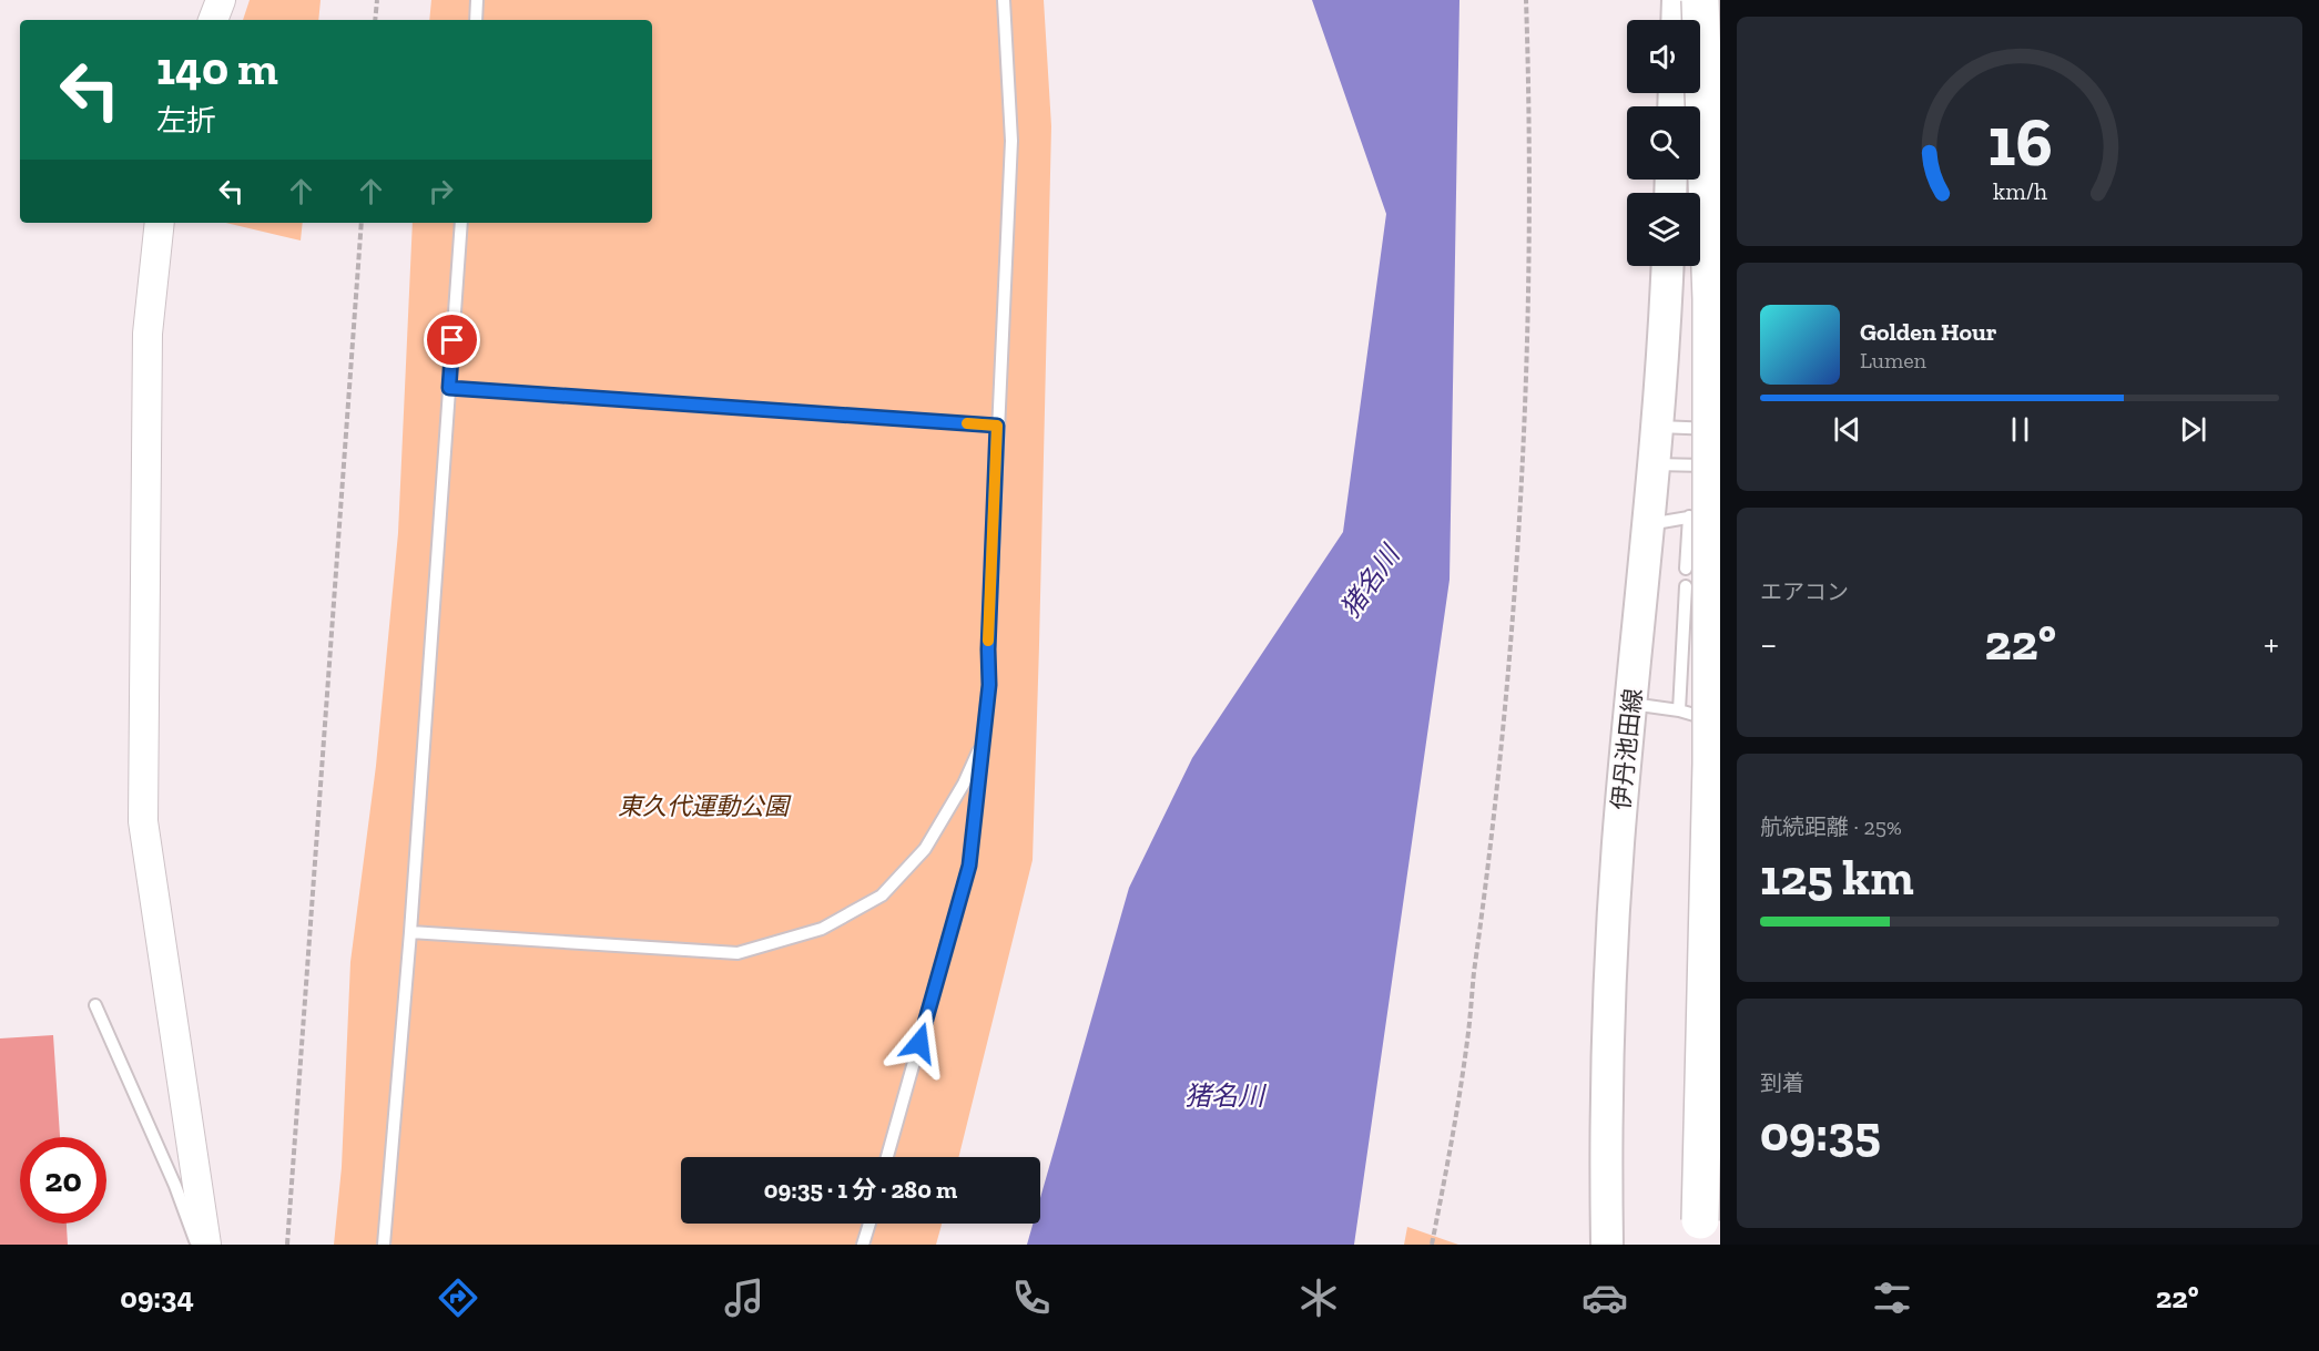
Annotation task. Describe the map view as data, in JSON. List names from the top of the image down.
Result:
{
  "streets": {
    "main road": ["伊丹池田線"]
  },
  "water": ["猪名川"],
  "parks": ["東久代運動公園"],
  "page": {
    "turn": ["140 m", "左折"],
    "song": ["Golden Hour", "Lumen"],
    "tile": [
      "エアコン",
      ["航続距離 · 25%", "125 km"],
      ["到着", "09:35"]
    ],
    "heat": ["−", "22°", "+"],
    "limit": "20",
    "trip": "09:35 · 1 分 · 280 m",
    "tabs": ["09:34", "22°"],
    "gauge": ["16", "km/h"]
  }
}
